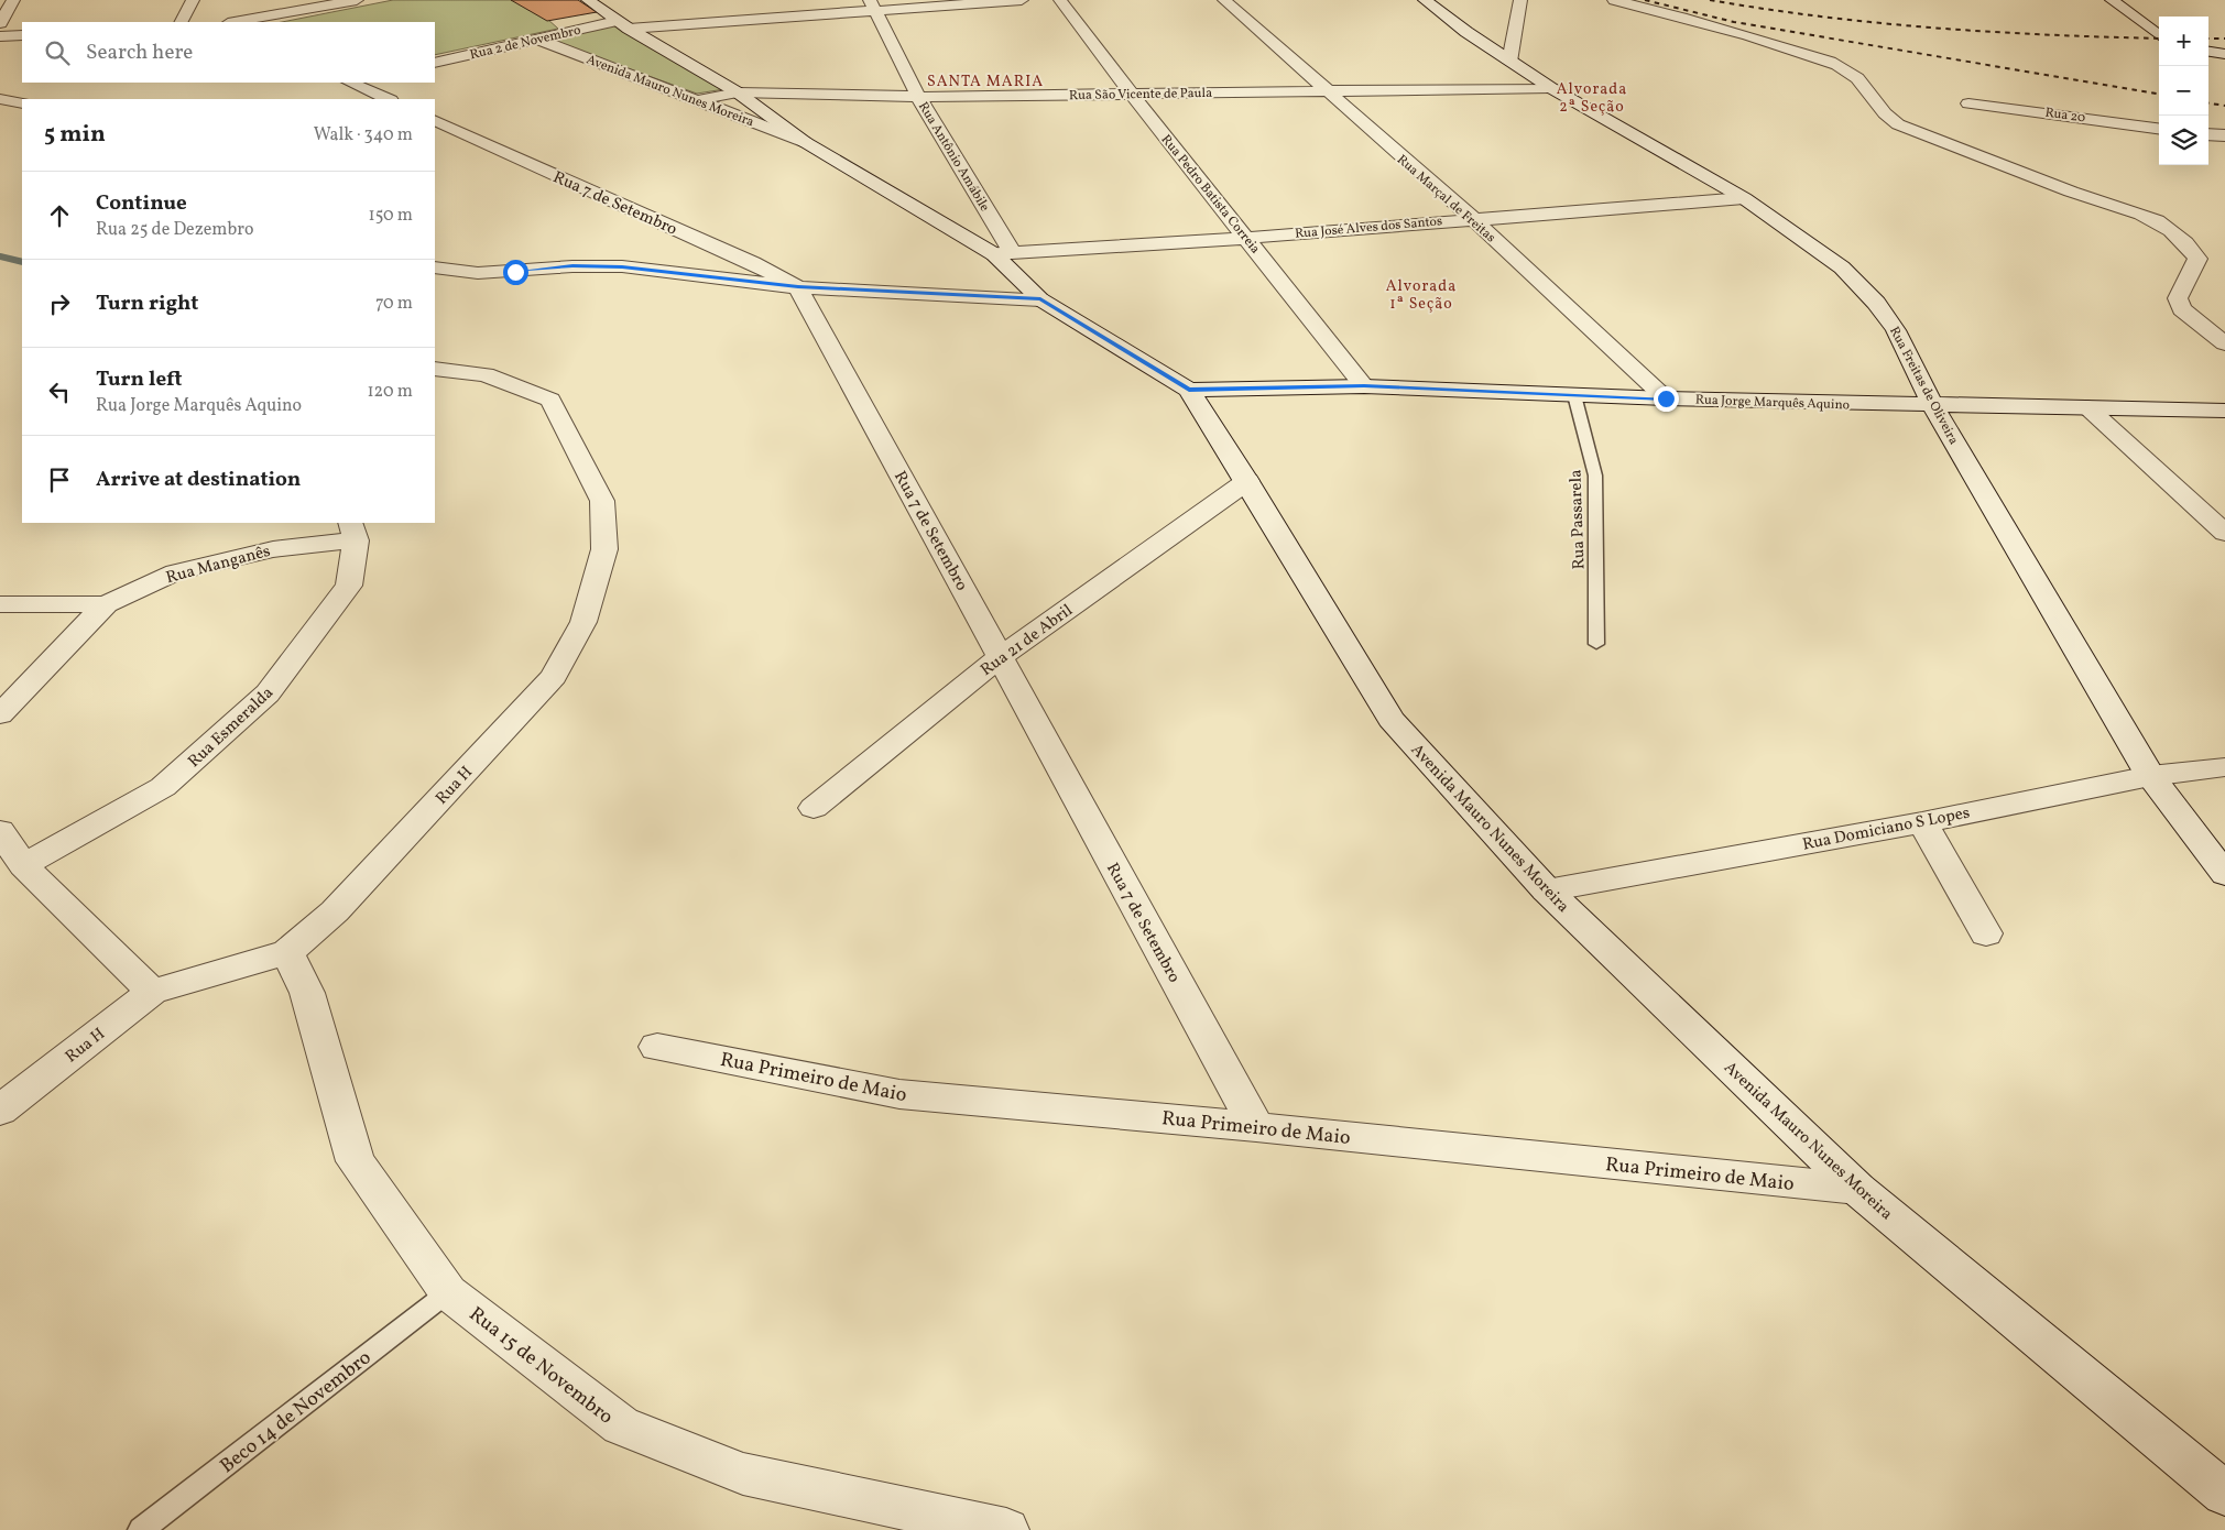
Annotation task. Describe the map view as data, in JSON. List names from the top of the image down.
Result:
{
  "streets": {
    "street": [
      "Rua 2 de Novembro",
      "Avenida Mauro Nunes Moreira",
      "Rua São Vicente de Paula",
      "Rua 20",
      "Rua Antônio Amábile",
      "Rua Pedro Batista Correia",
      "Rua Marçal de Freitas",
      "Rua 7 de Setembro",
      "Rua José Alves dos Santos",
      "Rua Freitas de Oliveira",
      "Rua Jorge Marquês Aquino",
      "Rua Manganês",
      "Rua 21 de Abril",
      "Rua Esmeralda",
      "Rua H",
      "Rua Domiciano S Lopes",
      "Rua Primeiro de Maio",
      "Rua 15 de Novembro"
    ],
    "lane": ["Rua Passarela", "Beco 14 de Novembro"]
  },
  "crossings": [
    ["Rua 2 de Novembro", "Avenida Mauro Nunes Moreira"],
    ["Rua 2 de Novembro", "Rua Antônio Amábile"],
    ["Avenida Mauro Nunes Moreira", "Rua São Vicente de Paula"],
    ["Avenida Mauro Nunes Moreira", "Rua Antônio Amábile"],
    ["Avenida Mauro Nunes Moreira", "Rua José Alves dos Santos"],
    ["Avenida Mauro Nunes Moreira", "Rua Jorge Marquês Aquino"],
    ["Avenida Mauro Nunes Moreira", "Rua 21 de Abril"],
    ["Avenida Mauro Nunes Moreira", "Rua Domiciano S Lopes"],
    ["Avenida Mauro Nunes Moreira", "Rua Primeiro de Maio"],
    ["Rua São Vicente de Paula", "Rua Antônio Amábile"],
    ["Rua São Vicente de Paula", "Rua Pedro Batista Correia"],
    ["Rua São Vicente de Paula", "Rua Marçal de Freitas"],
    ["Rua São Vicente de Paula", "Rua Freitas de Oliveira"],
    ["Rua Antônio Amábile", "Rua José Alves dos Santos"],
    ["Rua Pedro Batista Correia", "Rua José Alves dos Santos"],
    ["Rua Pedro Batista Correia", "Rua Jorge Marquês Aquino"],
    ["Rua Marçal de Freitas", "Rua José Alves dos Santos"],
    ["Rua Marçal de Freitas", "Rua Jorge Marquês Aquino"],
    ["Rua 7 de Setembro", "Rua 21 de Abril"],
    ["Rua 7 de Setembro", "Rua Primeiro de Maio"],
    ["Rua José Alves dos Santos", "Rua Freitas de Oliveira"],
    ["Rua Freitas de Oliveira", "Rua Jorge Marquês Aquino"],
    ["Rua Freitas de Oliveira", "Rua Domiciano S Lopes"],
    ["Rua Jorge Marquês Aquino", "Rua Passarela"],
    ["Rua Manganês", "Rua Esmeralda"],
    ["Rua H", "Rua 15 de Novembro"],
    ["Rua 15 de Novembro", "Beco 14 de Novembro"]
  ],
  "districts": ["SANTA MARIA", "Alvorada 2ª Seção", "Alvorada 1ª Seção"],
  "page": {
    "map_buttons": ["+", "−"],
    "search": "Search here",
    "heading": ["5 min", "Walk · 340 m"],
    "list": [
      ["Continue", "Rua 25 de Dezembro", "150 m"],
      ["Turn right", "70 m"],
      ["Turn left", "Rua Jorge Marquês Aquino", "120 m"],
      "Arrive at destination"
    ]
  }
}
